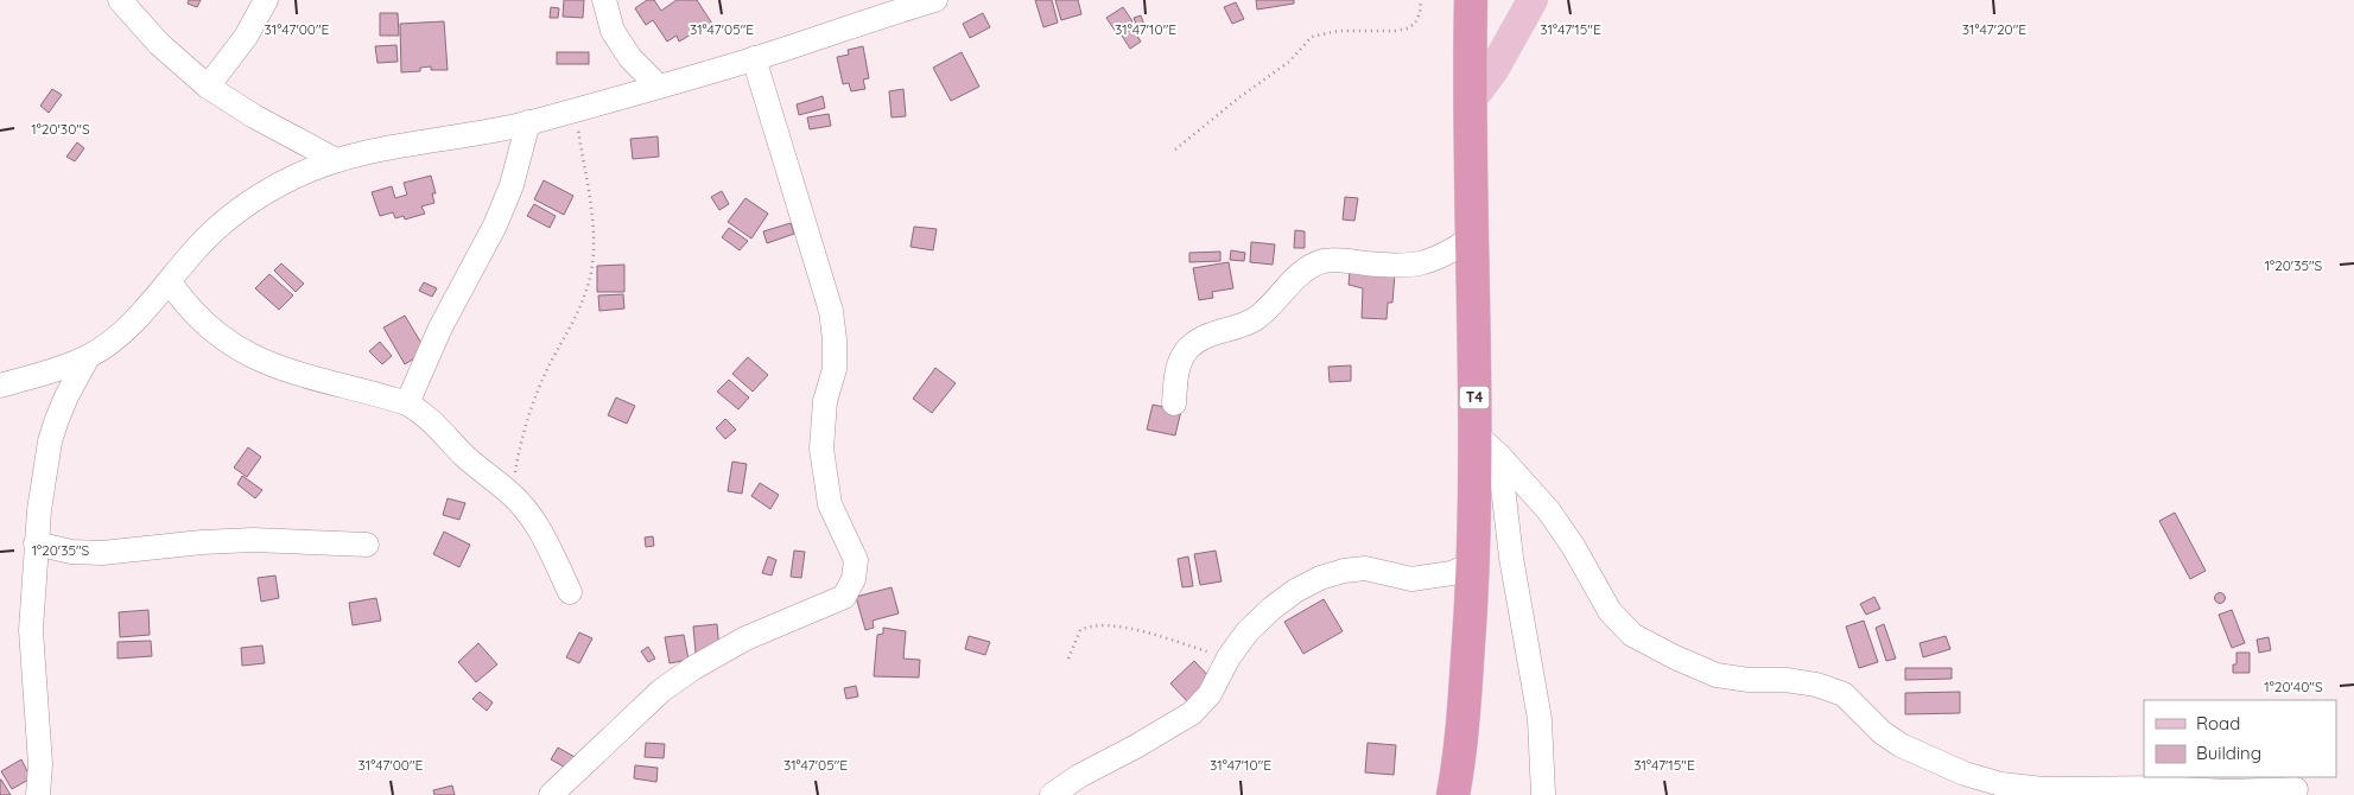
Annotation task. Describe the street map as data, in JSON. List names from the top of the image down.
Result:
{
  "streets": {
    "highway": ["T4"]
  },
  "legend": ["Road", "Building"],
  "coordinates": [
    "31°47'00\"E",
    "31°47'05\"E",
    "31°47'10\"E",
    "31°47'15\"E",
    "31°47'20\"E",
    "1°20'30\"S",
    "1°20'35\"S",
    "1°20'40\"S"
  ]
}
